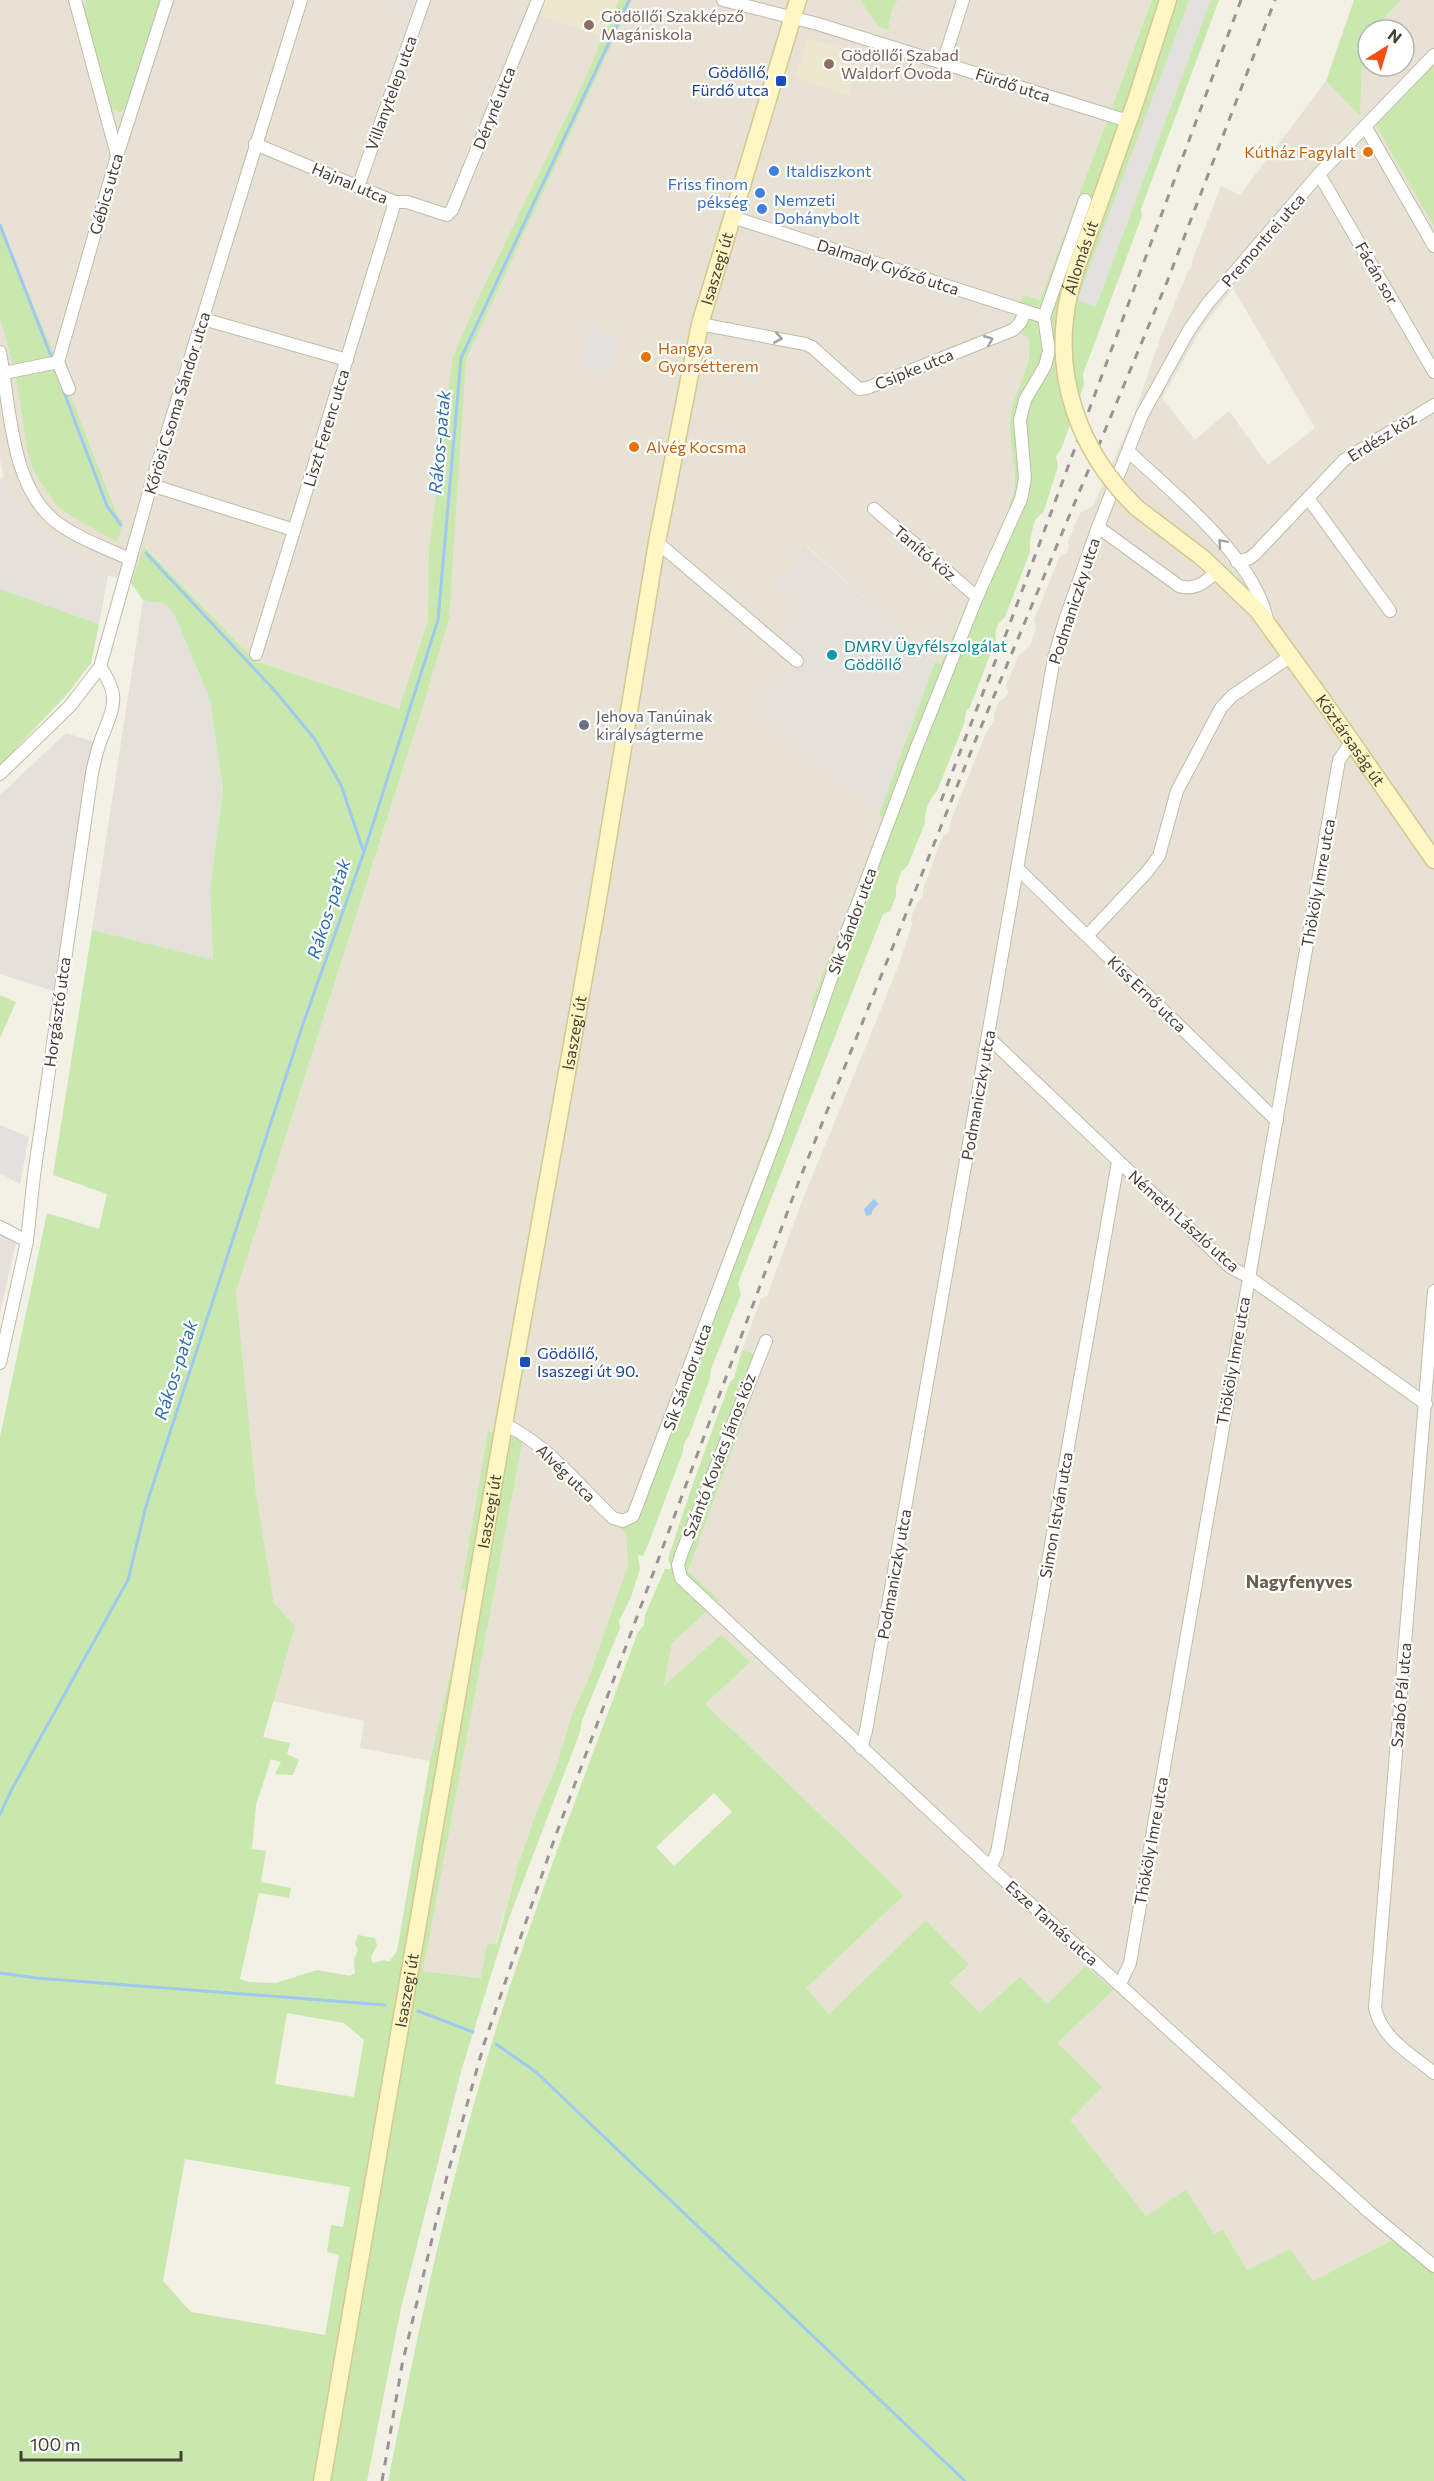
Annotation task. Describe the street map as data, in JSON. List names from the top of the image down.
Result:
{
  "streets": {
    "main road": ["Állomás út", "Isaszegi út", "Köztársaság út"],
    "street": [
      "Fürdő utca",
      "Villanytelep utca",
      "Déryné utca",
      "Hajnal utca",
      "Gébics utca",
      "Premontrei utca",
      "Dalmady Győző utca",
      "Fácán sor",
      "Csipke utca",
      "Kőrösi Csoma Sándor utca",
      "Liszt Ferenc utca",
      "Erdész köz",
      "Tanító köz",
      "Podmaniczky utca",
      "Thököly Imre utca",
      "Sík Sándor utca",
      "Kiss Ernő utca",
      "Horgásztó utca",
      "Németh László utca",
      "Szántó Kovács János köz",
      "Alvég utca",
      "Simon István utca",
      "Szabó Pál utca",
      "Esze Tamás utca"
    ]
  },
  "crossings": [
    ["Fürdő utca", "Állomás út"],
    ["Fürdő utca", "Isaszegi út"],
    ["Villanytelep utca", "Hajnal utca"],
    ["Déryné utca", "Hajnal utca"],
    ["Hajnal utca", "Kőrösi Csoma Sándor utca"],
    ["Hajnal utca", "Liszt Ferenc utca"],
    ["Premontrei utca", "Fácán sor"],
    ["Premontrei utca", "Podmaniczky utca"],
    ["Premontrei utca", "Köztársaság út"],
    ["Állomás út", "Dalmady Győző utca"],
    ["Állomás út", "Köztársaság út"],
    ["Állomás út", "Sík Sándor utca"],
    ["Dalmady Győző utca", "Isaszegi út"],
    ["Dalmady Győző utca", "Csipke utca"],
    ["Dalmady Győző utca", "Sík Sándor utca"],
    ["Isaszegi út", "Csipke utca"],
    ["Isaszegi út", "Alvég utca"],
    ["Kőrösi Csoma Sándor utca", "Horgásztó utca"],
    ["Erdész köz", "Köztársaság út"],
    ["Tanító köz", "Sík Sándor utca"],
    ["Podmaniczky utca", "Köztársaság út"],
    ["Podmaniczky utca", "Kiss Ernő utca"],
    ["Podmaniczky utca", "Németh László utca"],
    ["Podmaniczky utca", "Esze Tamás utca"],
    ["Köztársaság út", "Thököly Imre utca"],
    ["Thököly Imre utca", "Kiss Ernő utca"],
    ["Thököly Imre utca", "Németh László utca"],
    ["Thököly Imre utca", "Esze Tamás utca"],
    ["Sík Sándor utca", "Alvég utca"],
    ["Németh László utca", "Simon István utca"],
    ["Németh László utca", "Szabó Pál utca"],
    ["Szántó Kovács János köz", "Esze Tamás utca"],
    ["Simon István utca", "Esze Tamás utca"]
  ],
  "one_way": ["Csipke utca"],
  "districts": ["Nagyfenyves"],
  "water": ["Rákos-patak"],
  "places": {
    "other": [
      "Gödöllői Szakképző Magániskola",
      "Gödöllői Szabad Waldorf Óvoda",
      "Kútház Fagylalt",
      "Italdiszkont",
      "Friss finom pékség",
      "Nemzeti Dohánybolt",
      "Hangya Gyorsétterem",
      "Alvég Kocsma",
      "DMRV Ügyfélszolgálat Gödöllő",
      "Jehova Tanúinak királyságterme"
    ],
    "transit": ["Gödöllő, Fürdő utca", "Gödöllő, Isaszegi út 90."]
  },
  "scale_bar": "100 m",
  "north": "top right"
}
